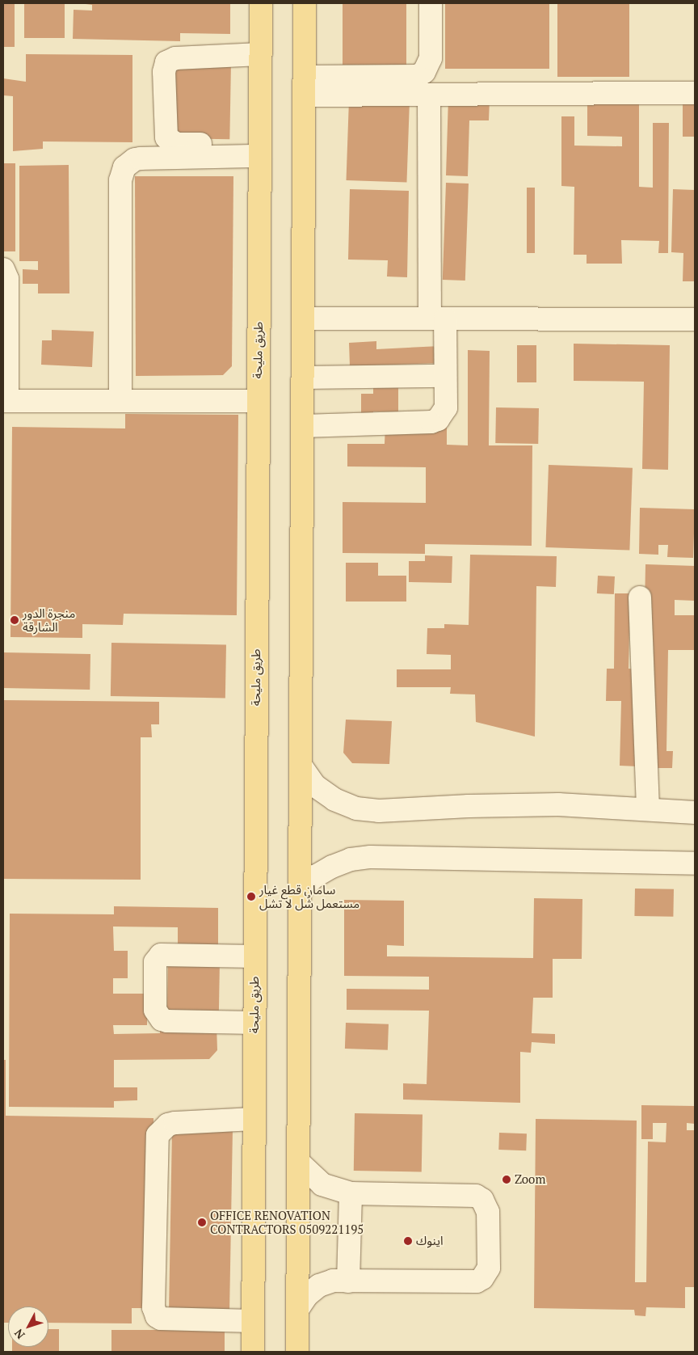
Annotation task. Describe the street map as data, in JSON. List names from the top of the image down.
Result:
{
  "streets": {
    "main road": ["طريق مليحة"]
  },
  "places": [
    "منجرة الدور الشارقة",
    "سامان قطع غيار مستعمل شُل لا تشل",
    "Zoom",
    "OFFICE RENOVATION CONTRACTORS 0509221195",
    "اينوك"
  ],
  "north": "bottom left"
}
